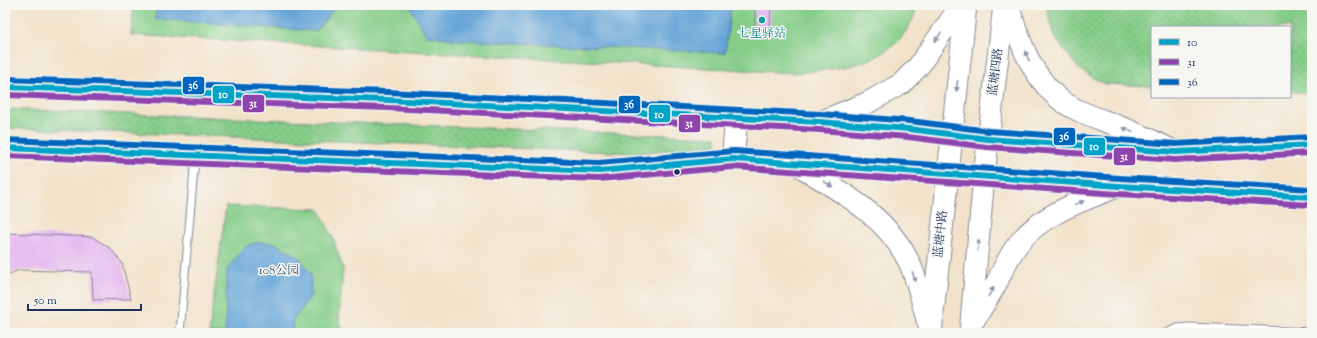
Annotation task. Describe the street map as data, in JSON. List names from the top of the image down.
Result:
{
  "streets": {
    "main road": ["蓝塘四路", "蓝塘中路"]
  },
  "parks": ["108公园"],
  "places": ["七星驿站"],
  "lines": ["transit line 36", "transit line 10", "transit line 31"],
  "legend": ["10", "31", "36"],
  "scale_bar": "50 m"
}
